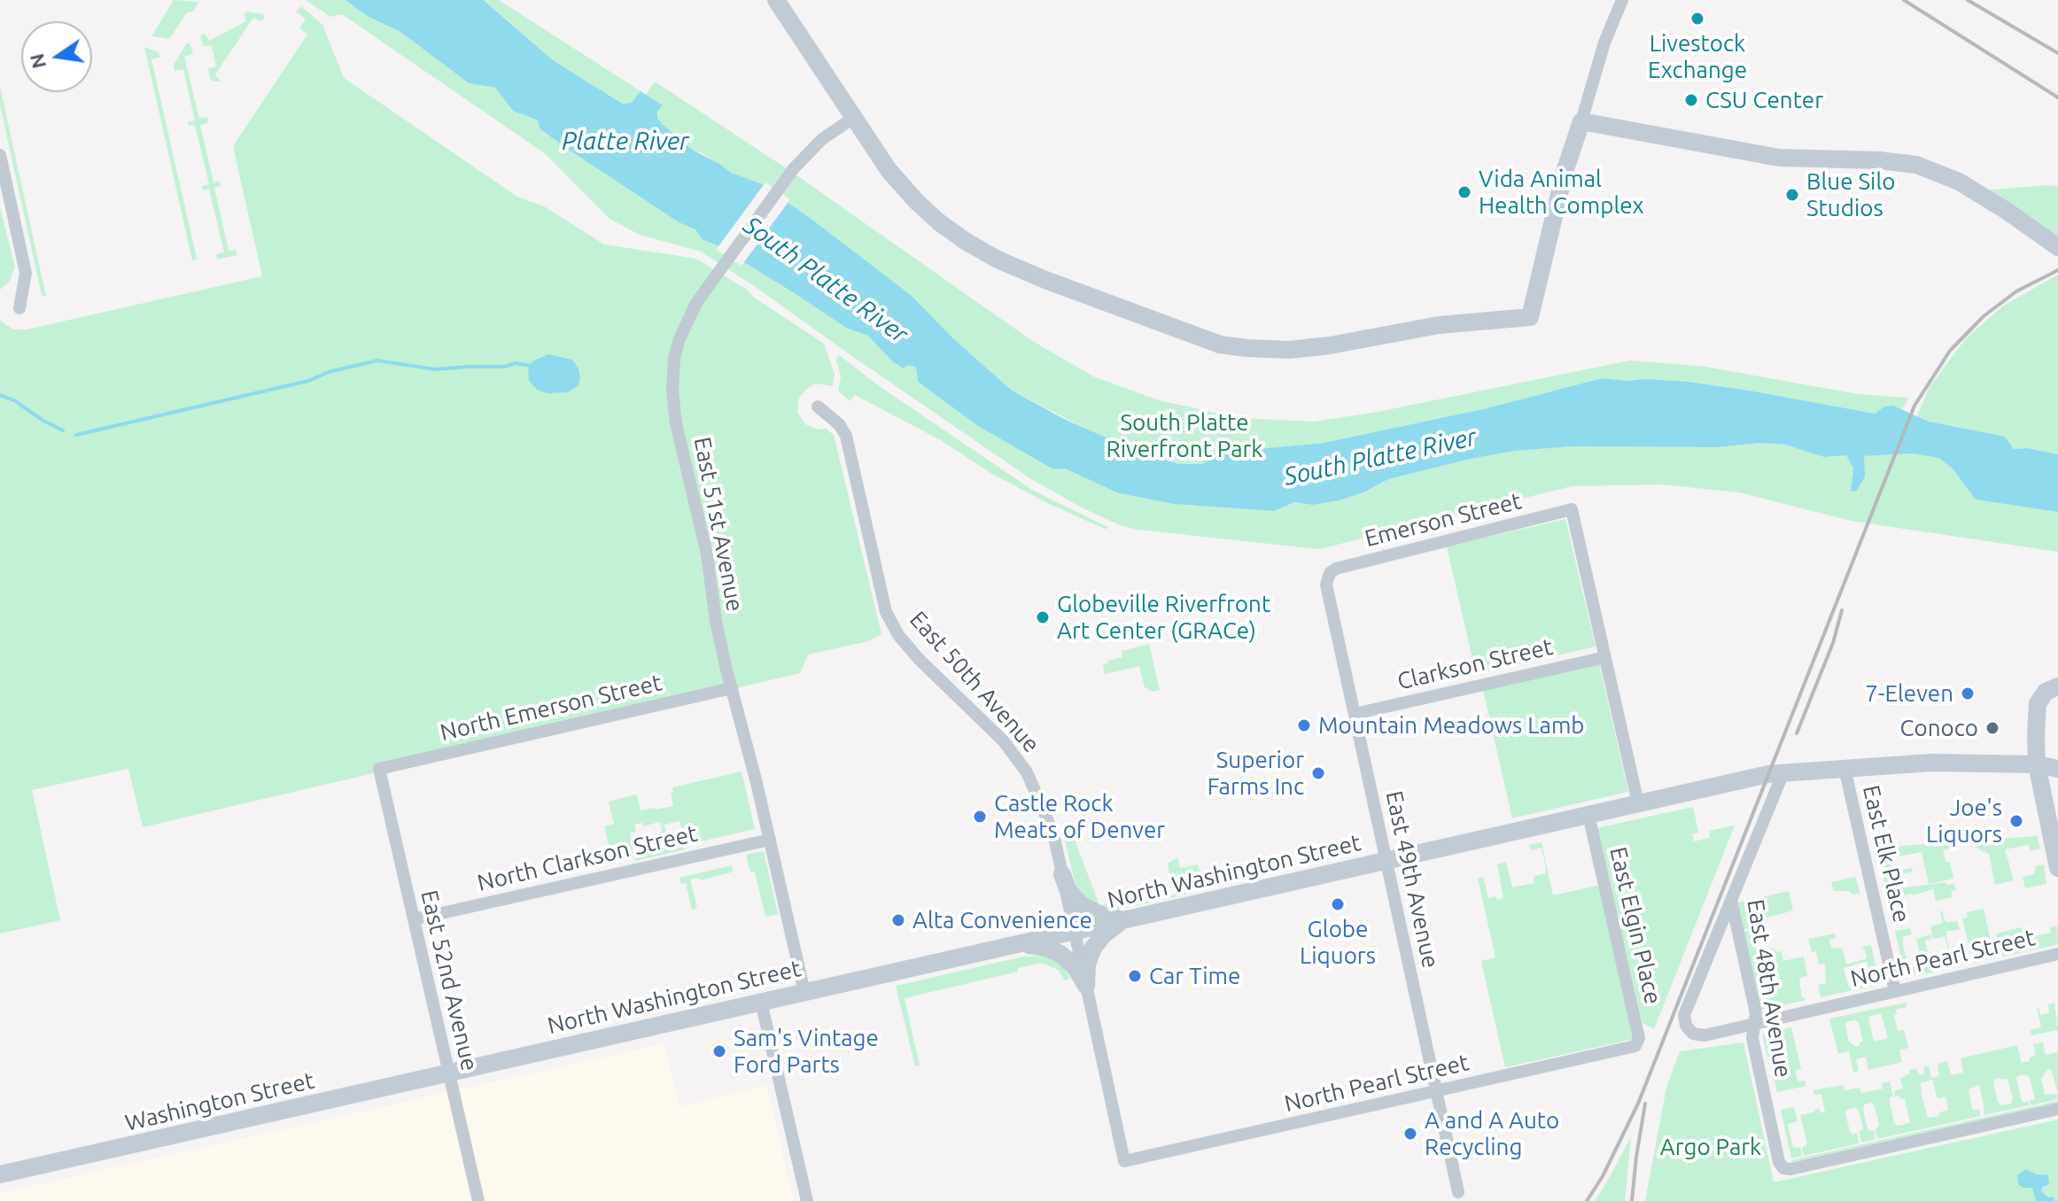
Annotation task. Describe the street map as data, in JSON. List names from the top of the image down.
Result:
{
  "streets": {
    "main road": ["North Washington Street", "Washington Street"],
    "street": [
      "Emerson Street",
      "East 51st Avenue",
      "Clarkson Street",
      "East 50th Avenue",
      "North Emerson Street",
      "East Elk Place",
      "North Clarkson Street",
      "East 49th Avenue",
      "East Elgin Place",
      "North Pearl Street",
      "East 52nd Avenue",
      "East 48th Avenue"
    ]
  },
  "crossings": [
    ["Emerson Street", "Clarkson Street"],
    ["Emerson Street", "East 49th Avenue"],
    ["East 51st Avenue", "North Emerson Street"],
    ["East 51st Avenue", "North Clarkson Street"],
    ["East 51st Avenue", "North Washington Street"],
    ["Clarkson Street", "East 49th Avenue"],
    ["East 50th Avenue", "North Washington Street"],
    ["East 50th Avenue", "North Pearl Street"],
    ["North Emerson Street", "East 52nd Avenue"],
    ["East Elk Place", "North Washington Street"],
    ["East Elk Place", "North Pearl Street"],
    ["North Clarkson Street", "East 52nd Avenue"],
    ["North Washington Street", "East 49th Avenue"],
    ["North Washington Street", "East Elgin Place"],
    ["North Washington Street", "East 52nd Avenue"],
    ["North Washington Street", "East 48th Avenue"],
    ["North Washington Street", "Washington Street"],
    ["East 49th Avenue", "North Pearl Street"],
    ["East Elgin Place", "North Pearl Street"],
    ["North Pearl Street", "East 48th Avenue"],
    ["East 52nd Avenue", "Washington Street"]
  ],
  "water": ["Platte River", "South Platte River"],
  "parks": ["South Platte Riverfront Park", "Argo Park"],
  "places": [
    "Livestock Exchange",
    "CSU Center",
    "Vida Animal Health Complex",
    "Blue Silo Studios",
    "Globeville Riverfront Art Center (GRACe)",
    "7-Eleven",
    "Mountain Meadows Lamb",
    "Conoco",
    "Superior Farms Inc",
    "Castle Rock Meats of Denver",
    "Joe's Liquors",
    "Globe Liquors",
    "Alta Convenience",
    "Car Time",
    "Sam's Vintage Ford Parts",
    "A and A Auto Recycling"
  ],
  "north": "left"
}
